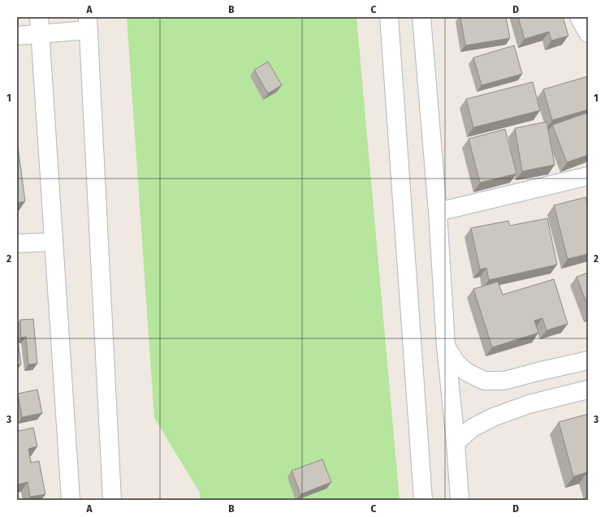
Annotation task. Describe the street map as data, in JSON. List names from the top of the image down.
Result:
{
  "grid": {
    "columns": [
      "A",
      "B",
      "C",
      "D"
    ],
    "rows": ["1", "2", "3"]
  }
}
